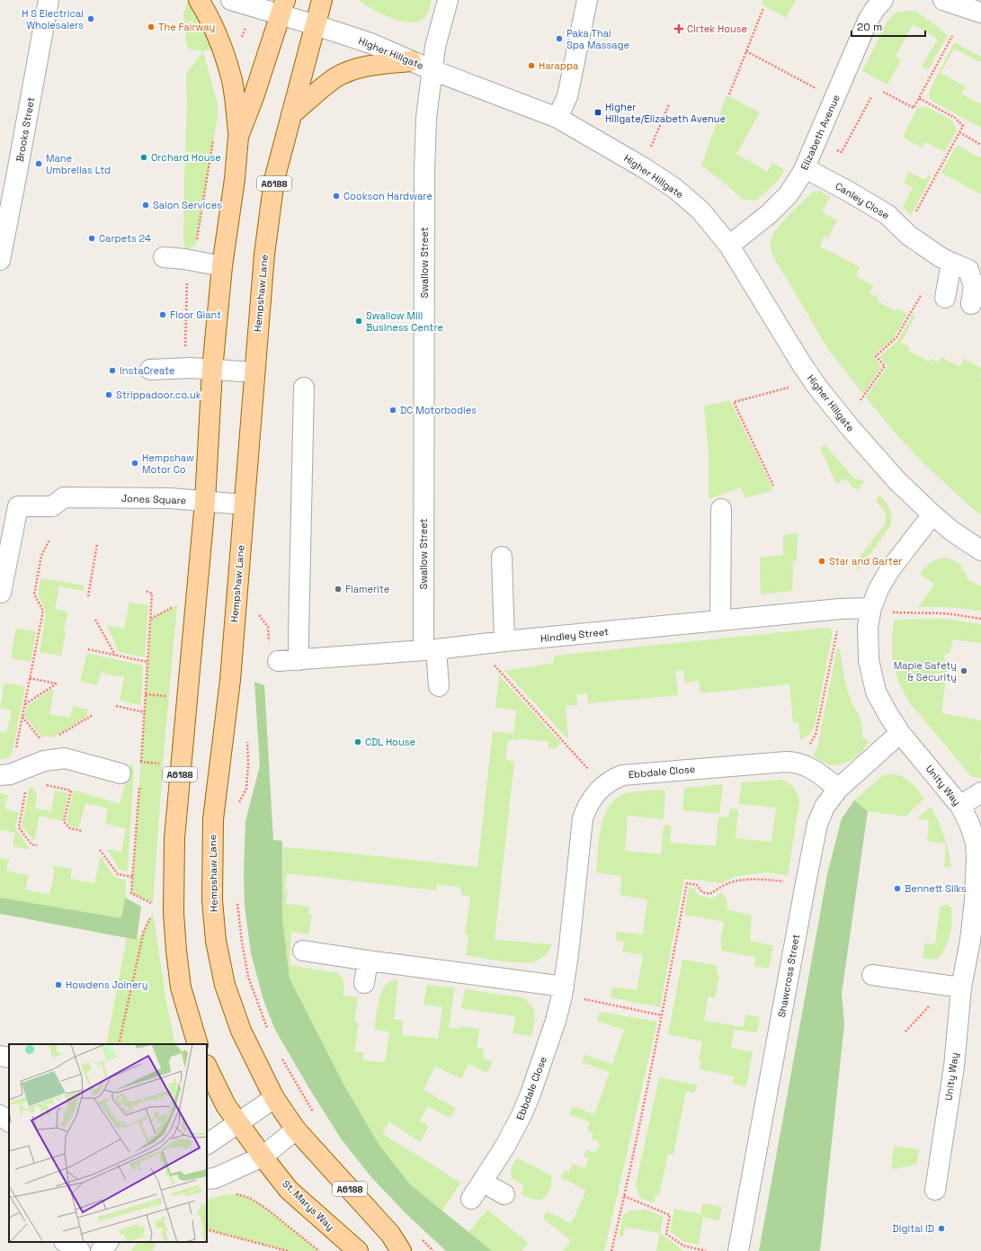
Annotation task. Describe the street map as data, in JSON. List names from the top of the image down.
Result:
{
  "streets": {
    "main road": ["A6188", "Hempshaw Lane", "St. Marys Way"],
    "street": [
      "Higher Hillgate",
      "Brooks Street",
      "Elizabeth Avenue",
      "Canley Close",
      "Swallow Street",
      "Jones Square",
      "Hindley Street",
      "Ebbdale Close",
      "Unity Way",
      "Shawcross Street"
    ]
  },
  "crossings": [
    ["Higher Hillgate", "Elizabeth Avenue"],
    ["Higher Hillgate", "A6188"],
    ["Higher Hillgate", "Swallow Street"],
    ["Higher Hillgate", "Hempshaw Lane"],
    ["Higher Hillgate", "Unity Way"],
    ["Elizabeth Avenue", "Canley Close"],
    ["A6188", "Hempshaw Lane"],
    ["A6188", "Jones Square"],
    ["Swallow Street", "Hindley Street"],
    ["Hempshaw Lane", "Jones Square"],
    ["Hindley Street", "Unity Way"],
    ["Ebbdale Close", "Shawcross Street"],
    ["Unity Way", "Shawcross Street"]
  ],
  "places": {
    "other": [
      "H S Electrical Wholesalers",
      "The Fairway",
      "Paka Thai Spa Massage",
      "Harappa",
      "Orchard House",
      "Mane Umbrellas Ltd",
      "Cookson Hardware",
      "Salon Services",
      "Carpets 24",
      "Floor Giant",
      "Swallow Mill Business Centre",
      "InstaCreate",
      "Strippadoor.co.uk",
      "DC Motorbodies",
      "Hempshaw Motor Co",
      "Star and Garter",
      "Flamerite",
      "Maple Safety & Security",
      "CDL House",
      "Bennett Silks",
      "Howdens Joinery",
      "Digital ID"
    ],
    "health": ["Cirtek House"],
    "transit": ["Higher Hillgate/Elizabeth Avenue"]
  },
  "scale_bar": "20 m"
}
